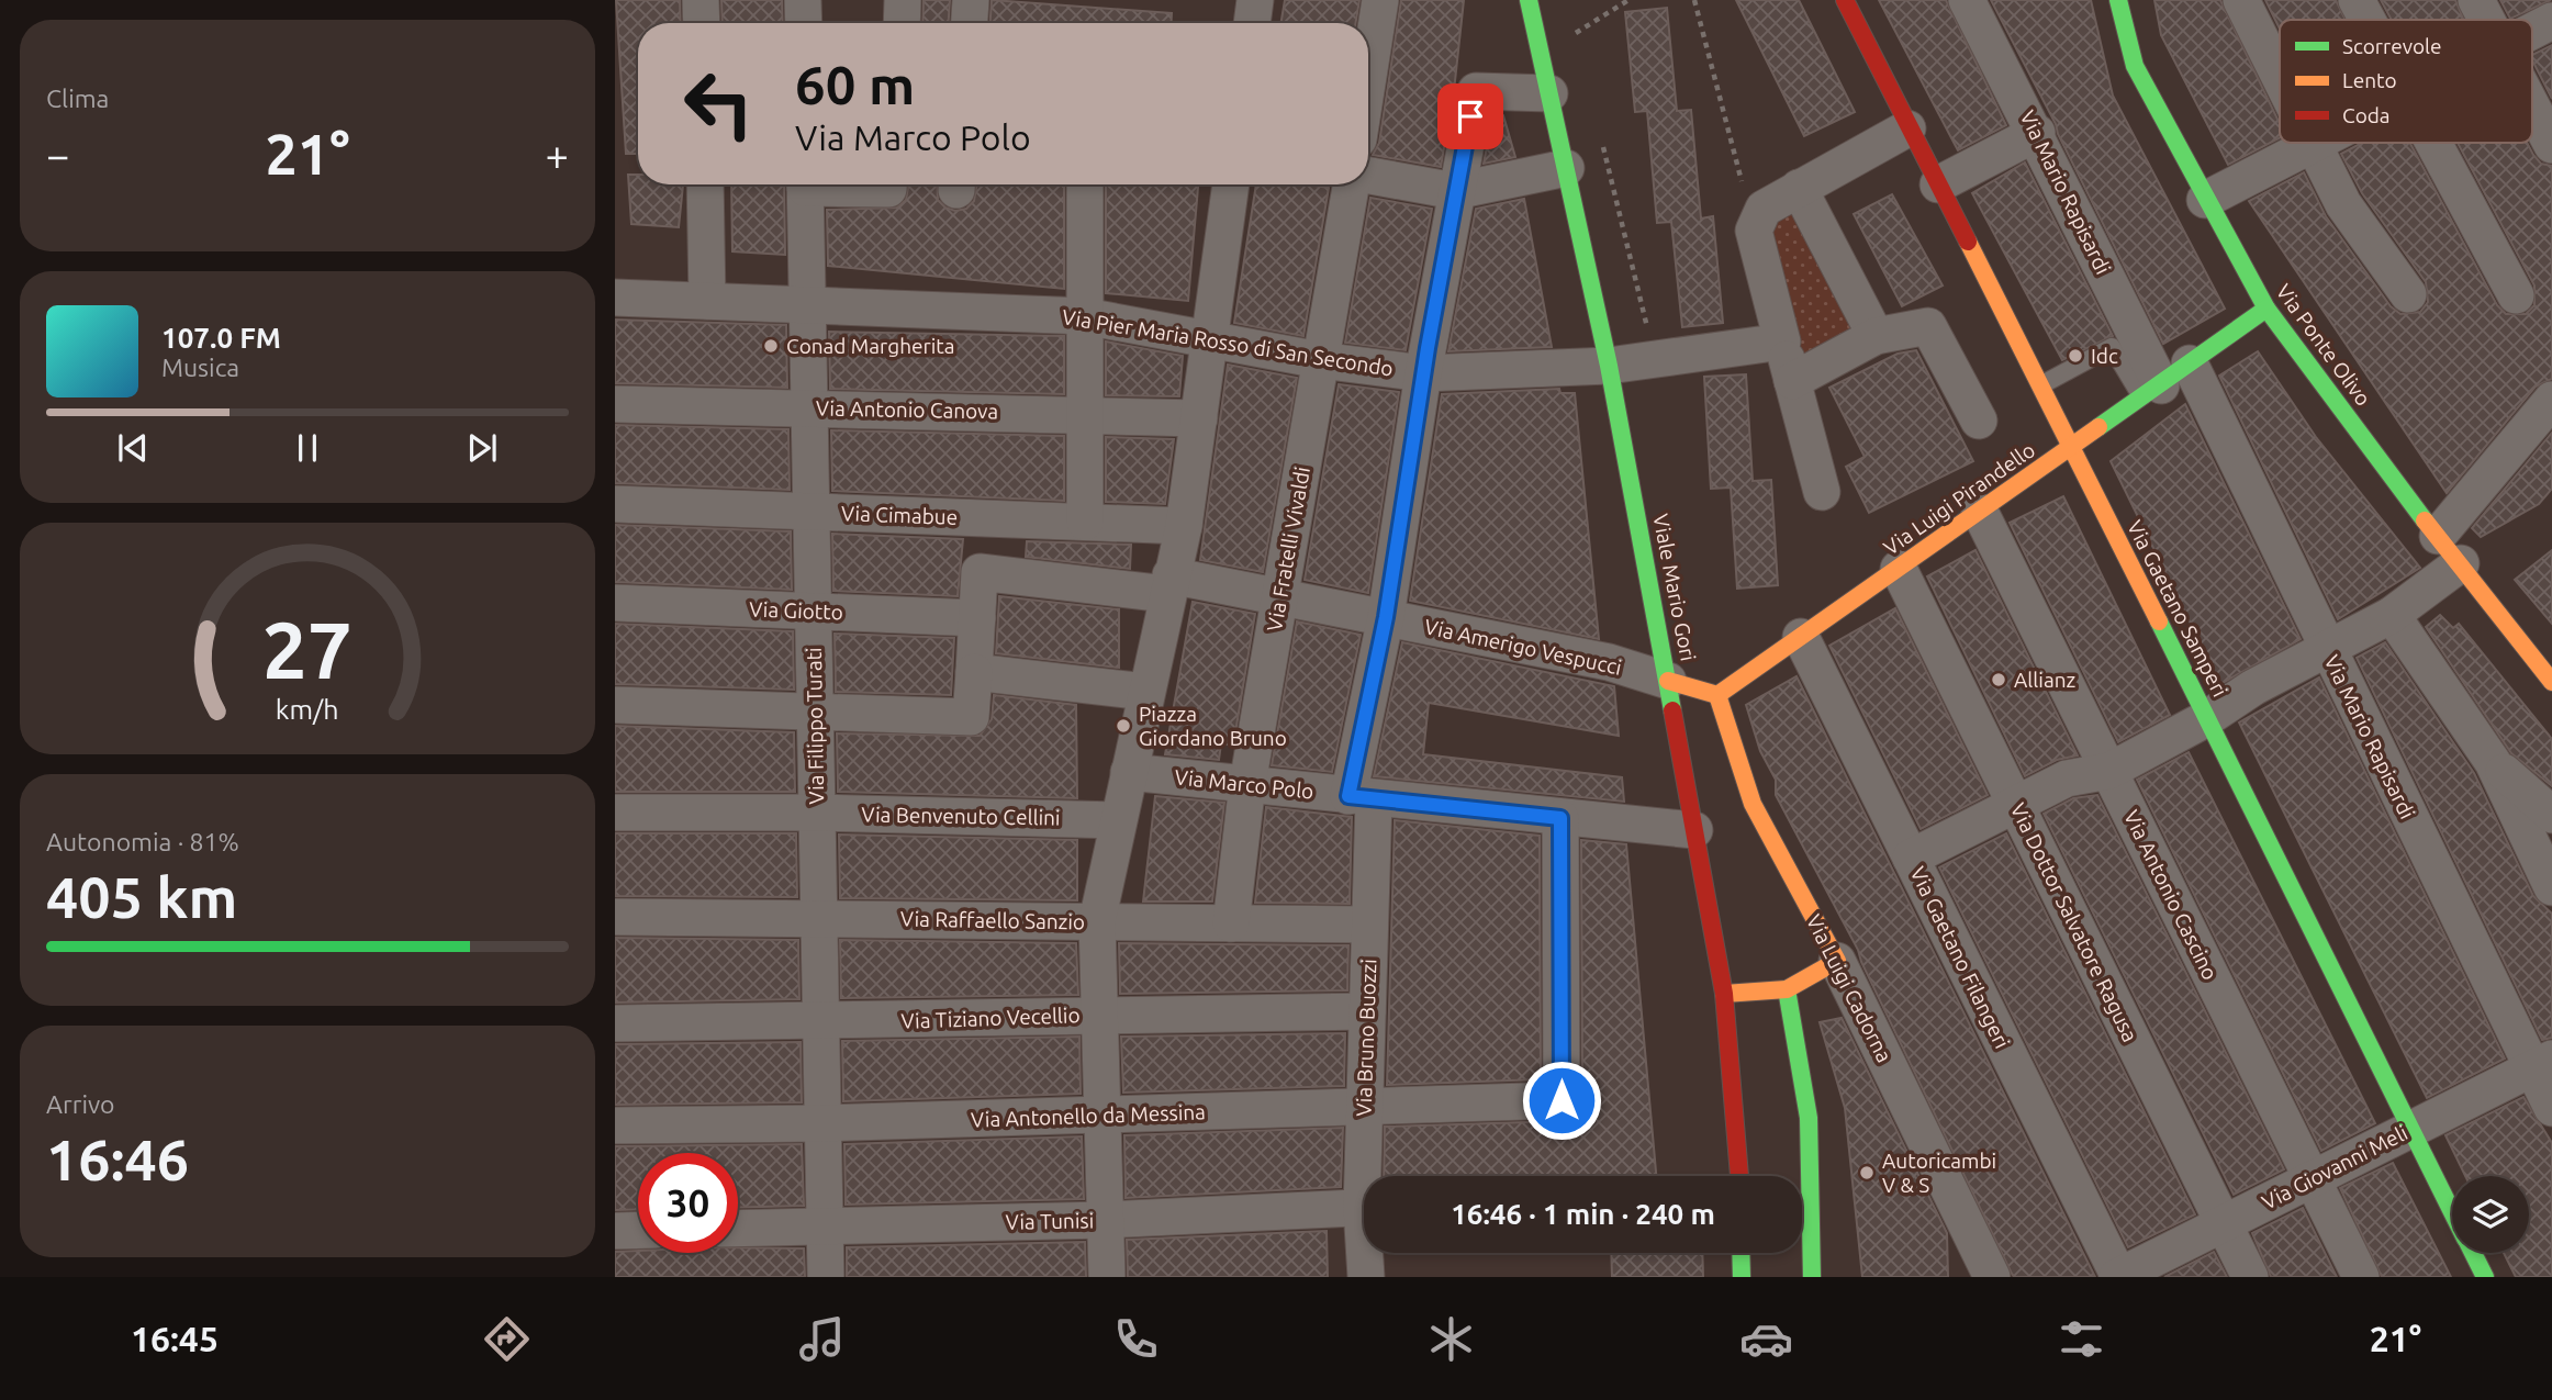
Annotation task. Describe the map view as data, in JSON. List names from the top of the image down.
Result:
{
  "streets": {
    "street": [
      "Via Mario Rapisardi",
      "Via Pier Maria Rosso di San Secondo",
      "Via Ponte Olivo",
      "Via Antonio Canova",
      "Via Luigi Pirandello",
      "Via Cimabue",
      "Via Fratelli Vivaldi",
      "Viale Mario Gori",
      "Via Gaetano Samperi",
      "Via Giotto",
      "Via Amerigo Vespucci",
      "Via Filippo Turati",
      "Via Marco Polo",
      "Via Benvenuto Cellini",
      "Via Antonio Cascino",
      "Via Raffaello Sanzio",
      "Via Dottor Salvatore Ragusa",
      "Via Gaetano Filangeri",
      "Via Luigi Cadorna",
      "Via Tiziano Vecellio",
      "Via Bruno Buozzi",
      "Via Antonello da Messina",
      "Via Giovanni Meli",
      "Via Tunisi"
    ]
  },
  "crossings": [
    ["Via Mario Rapisardi", "Via Luigi Pirandello"],
    ["Via Mario Rapisardi", "Via Giovanni Meli"],
    ["Via Pier Maria Rosso di San Secondo", "Via Fratelli Vivaldi"],
    ["Via Pier Maria Rosso di San Secondo", "Viale Mario Gori"],
    ["Via Pier Maria Rosso di San Secondo", "Via Filippo Turati"],
    ["Via Pier Maria Rosso di San Secondo", "Via Bruno Buozzi"],
    ["Via Ponte Olivo", "Via Luigi Pirandello"],
    ["Via Antonio Canova", "Via Filippo Turati"],
    ["Via Luigi Pirandello", "Via Gaetano Samperi"],
    ["Via Luigi Pirandello", "Via Antonio Cascino"],
    ["Via Luigi Pirandello", "Via Dottor Salvatore Ragusa"],
    ["Via Luigi Pirandello", "Via Gaetano Filangeri"],
    ["Via Luigi Pirandello", "Via Luigi Cadorna"],
    ["Via Cimabue", "Via Filippo Turati"],
    ["Via Fratelli Vivaldi", "Via Amerigo Vespucci"],
    ["Via Fratelli Vivaldi", "Via Marco Polo"],
    ["Via Fratelli Vivaldi", "Via Raffaello Sanzio"],
    ["Viale Mario Gori", "Via Amerigo Vespucci"],
    ["Viale Mario Gori", "Via Marco Polo"],
    ["Viale Mario Gori", "Via Bruno Buozzi"],
    ["Via Gaetano Samperi", "Via Giovanni Meli"],
    ["Via Giotto", "Via Amerigo Vespucci"],
    ["Via Giotto", "Via Filippo Turati"],
    ["Via Amerigo Vespucci", "Via Bruno Buozzi"],
    ["Via Filippo Turati", "Via Benvenuto Cellini"],
    ["Via Filippo Turati", "Via Raffaello Sanzio"],
    ["Via Filippo Turati", "Via Tiziano Vecellio"],
    ["Via Filippo Turati", "Via Antonello da Messina"],
    ["Via Filippo Turati", "Via Tunisi"],
    ["Via Marco Polo", "Via Bruno Buozzi"],
    ["Via Marco Polo", "Via Antonello da Messina"],
    ["Via Antonio Cascino", "Via Giovanni Meli"],
    ["Via Raffaello Sanzio", "Via Bruno Buozzi"],
    ["Via Dottor Salvatore Ragusa", "Via Giovanni Meli"],
    ["Via Gaetano Filangeri", "Via Giovanni Meli"],
    ["Via Tiziano Vecellio", "Via Bruno Buozzi"],
    ["Via Bruno Buozzi", "Via Antonello da Messina"]
  ],
  "places": [
    "Conad Margherita",
    "Idc",
    "Allianz",
    "Piazza Giordano Bruno",
    "Autoricambi V & S"
  ],
  "legend": ["Scorrevole", "Lento", "Coda"],
  "page": {
    "tile": [
      "Clima",
      ["Autonomia · 81%", "405 km"],
      ["Arrivo", "16:46"]
    ],
    "turn": ["60 m", "Via Marco Polo"],
    "heat": ["−", "21°", "+"],
    "song": ["107.0 FM", "Musica"],
    "limit": "30",
    "trip": "16:46 · 1 min · 240 m",
    "tabs": ["16:45", "21°"],
    "gauge": ["27", "km/h"]
  }
}
